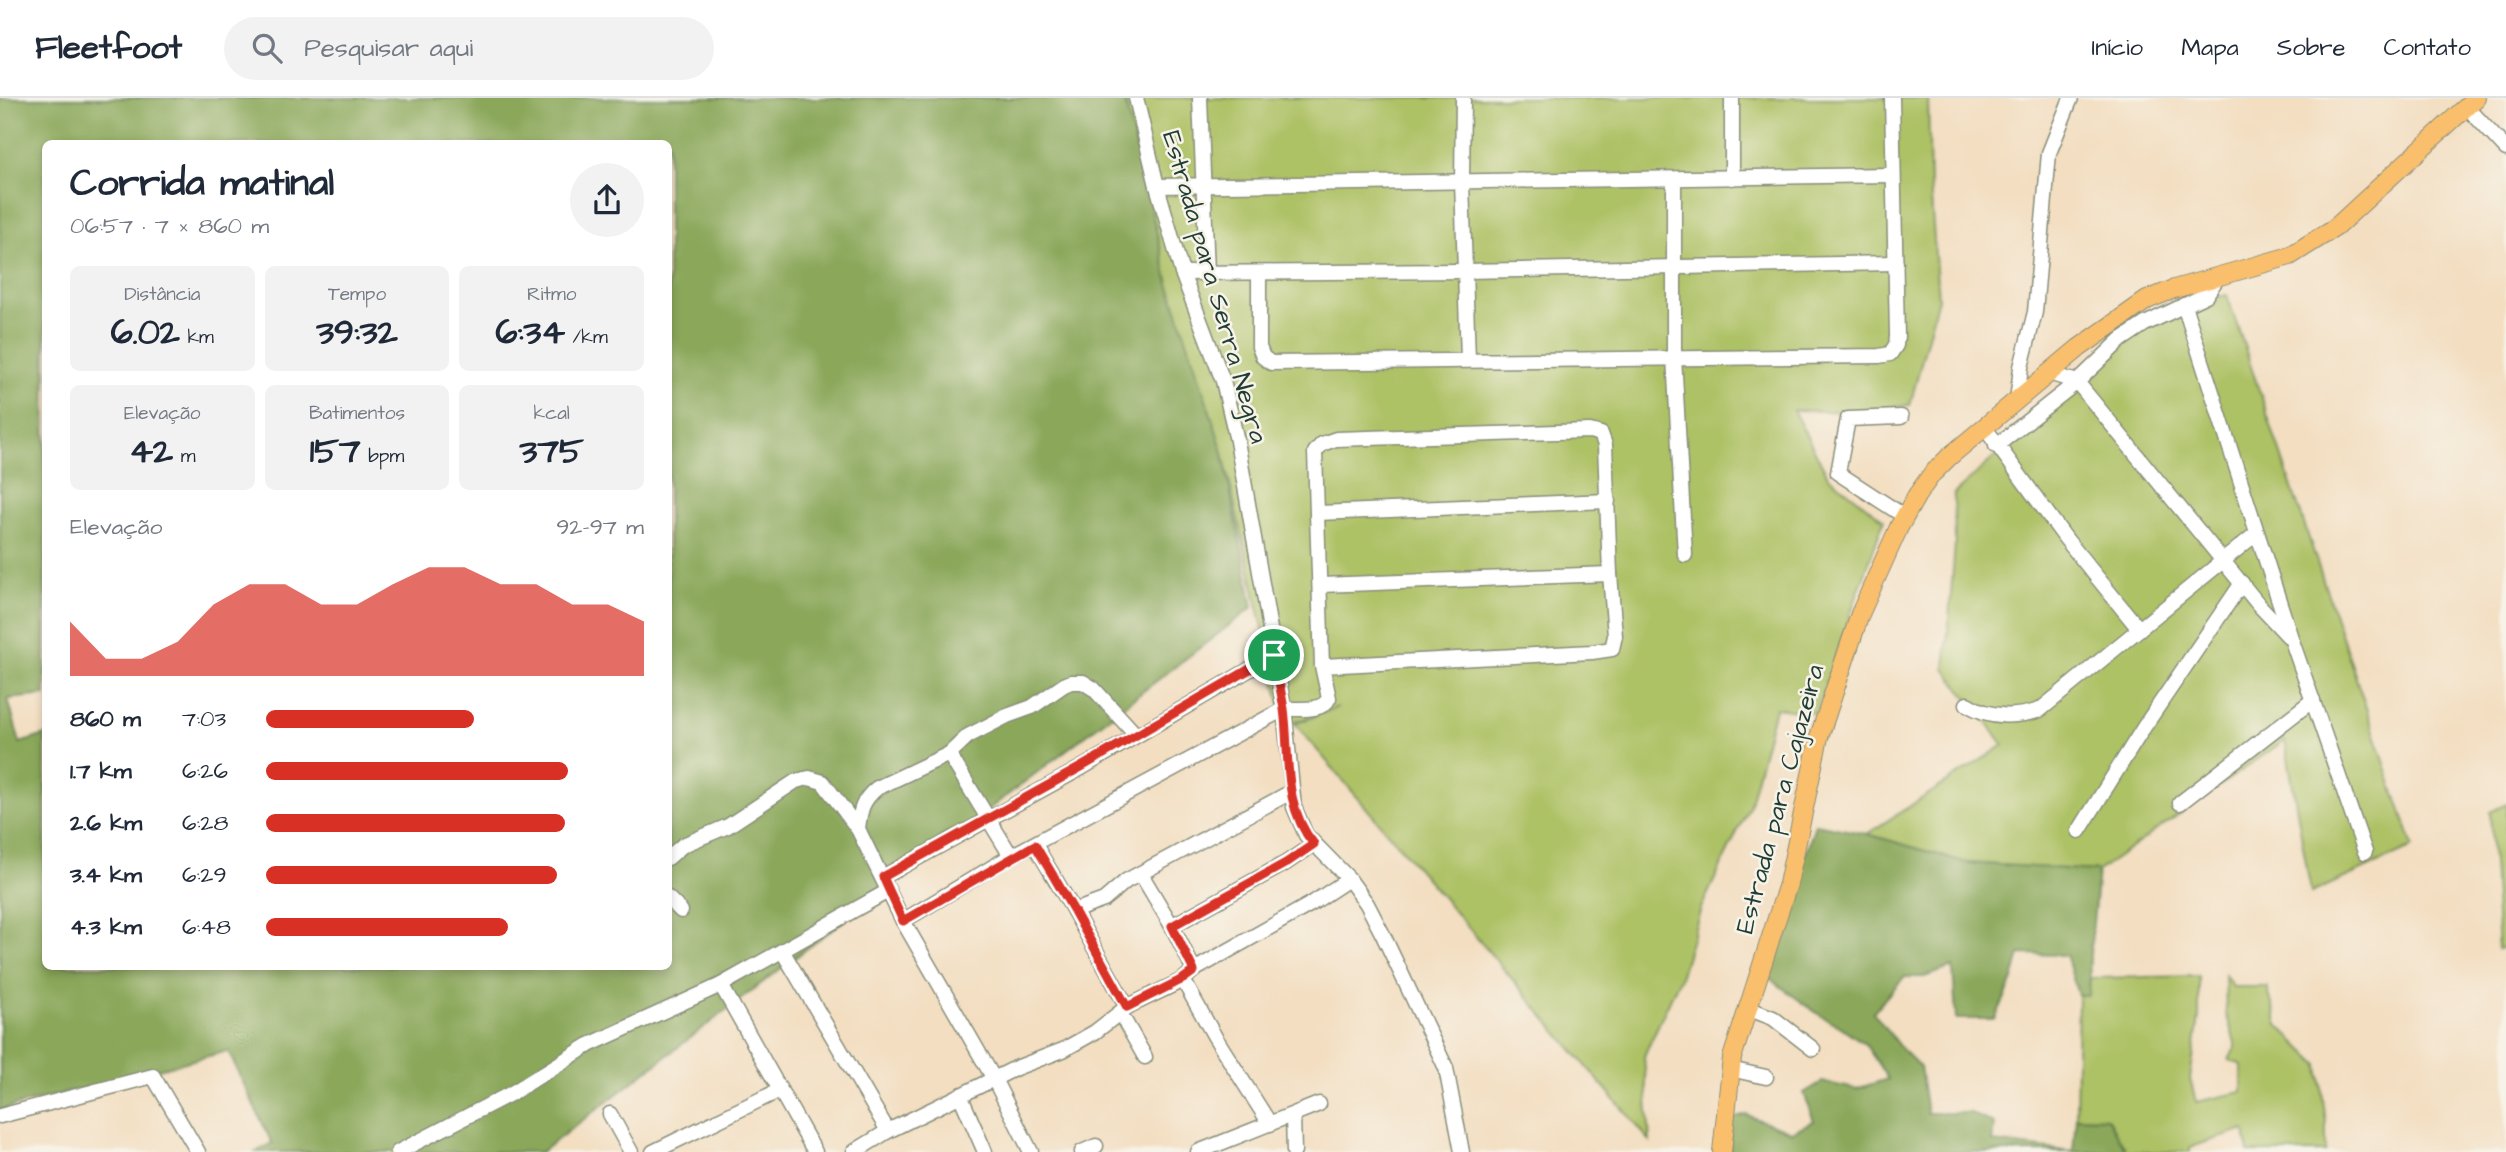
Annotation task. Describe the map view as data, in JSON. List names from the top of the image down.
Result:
{
  "streets": {
    "main road": ["Estrada para Cajazeira"],
    "street": ["Estrada para Serra Negra"]
  },
  "page": {
    "header": "Fleetfoot",
    "search": "Pesquisar aqui",
    "nav": [
      "Início",
      "Mapa",
      "Sobre",
      "Contato"
    ],
    "heading": ["Corrida matinal", "06:57 · 7 × 860 m"],
    "stats": [
      ["Distância", "6.02 km"],
      ["Tempo", "39:32"],
      ["Ritmo", "6:34 /km"],
      ["Elevação", "42 m"],
      ["Batimentos", "157 bpm"],
      ["kcal", "375"]
    ],
    "chart": ["Elevação", "92–97 m"],
    "list": [
      {
        "name": "860 m",
        "note": "7:03"
      },
      {
        "name": "1.7 km",
        "note": "6:26"
      },
      {
        "name": "2.6 km",
        "note": "6:28"
      },
      {
        "name": "3.4 km",
        "note": "6:29"
      },
      {
        "name": "4.3 km",
        "note": "6:48"
      }
    ]
  }
}
